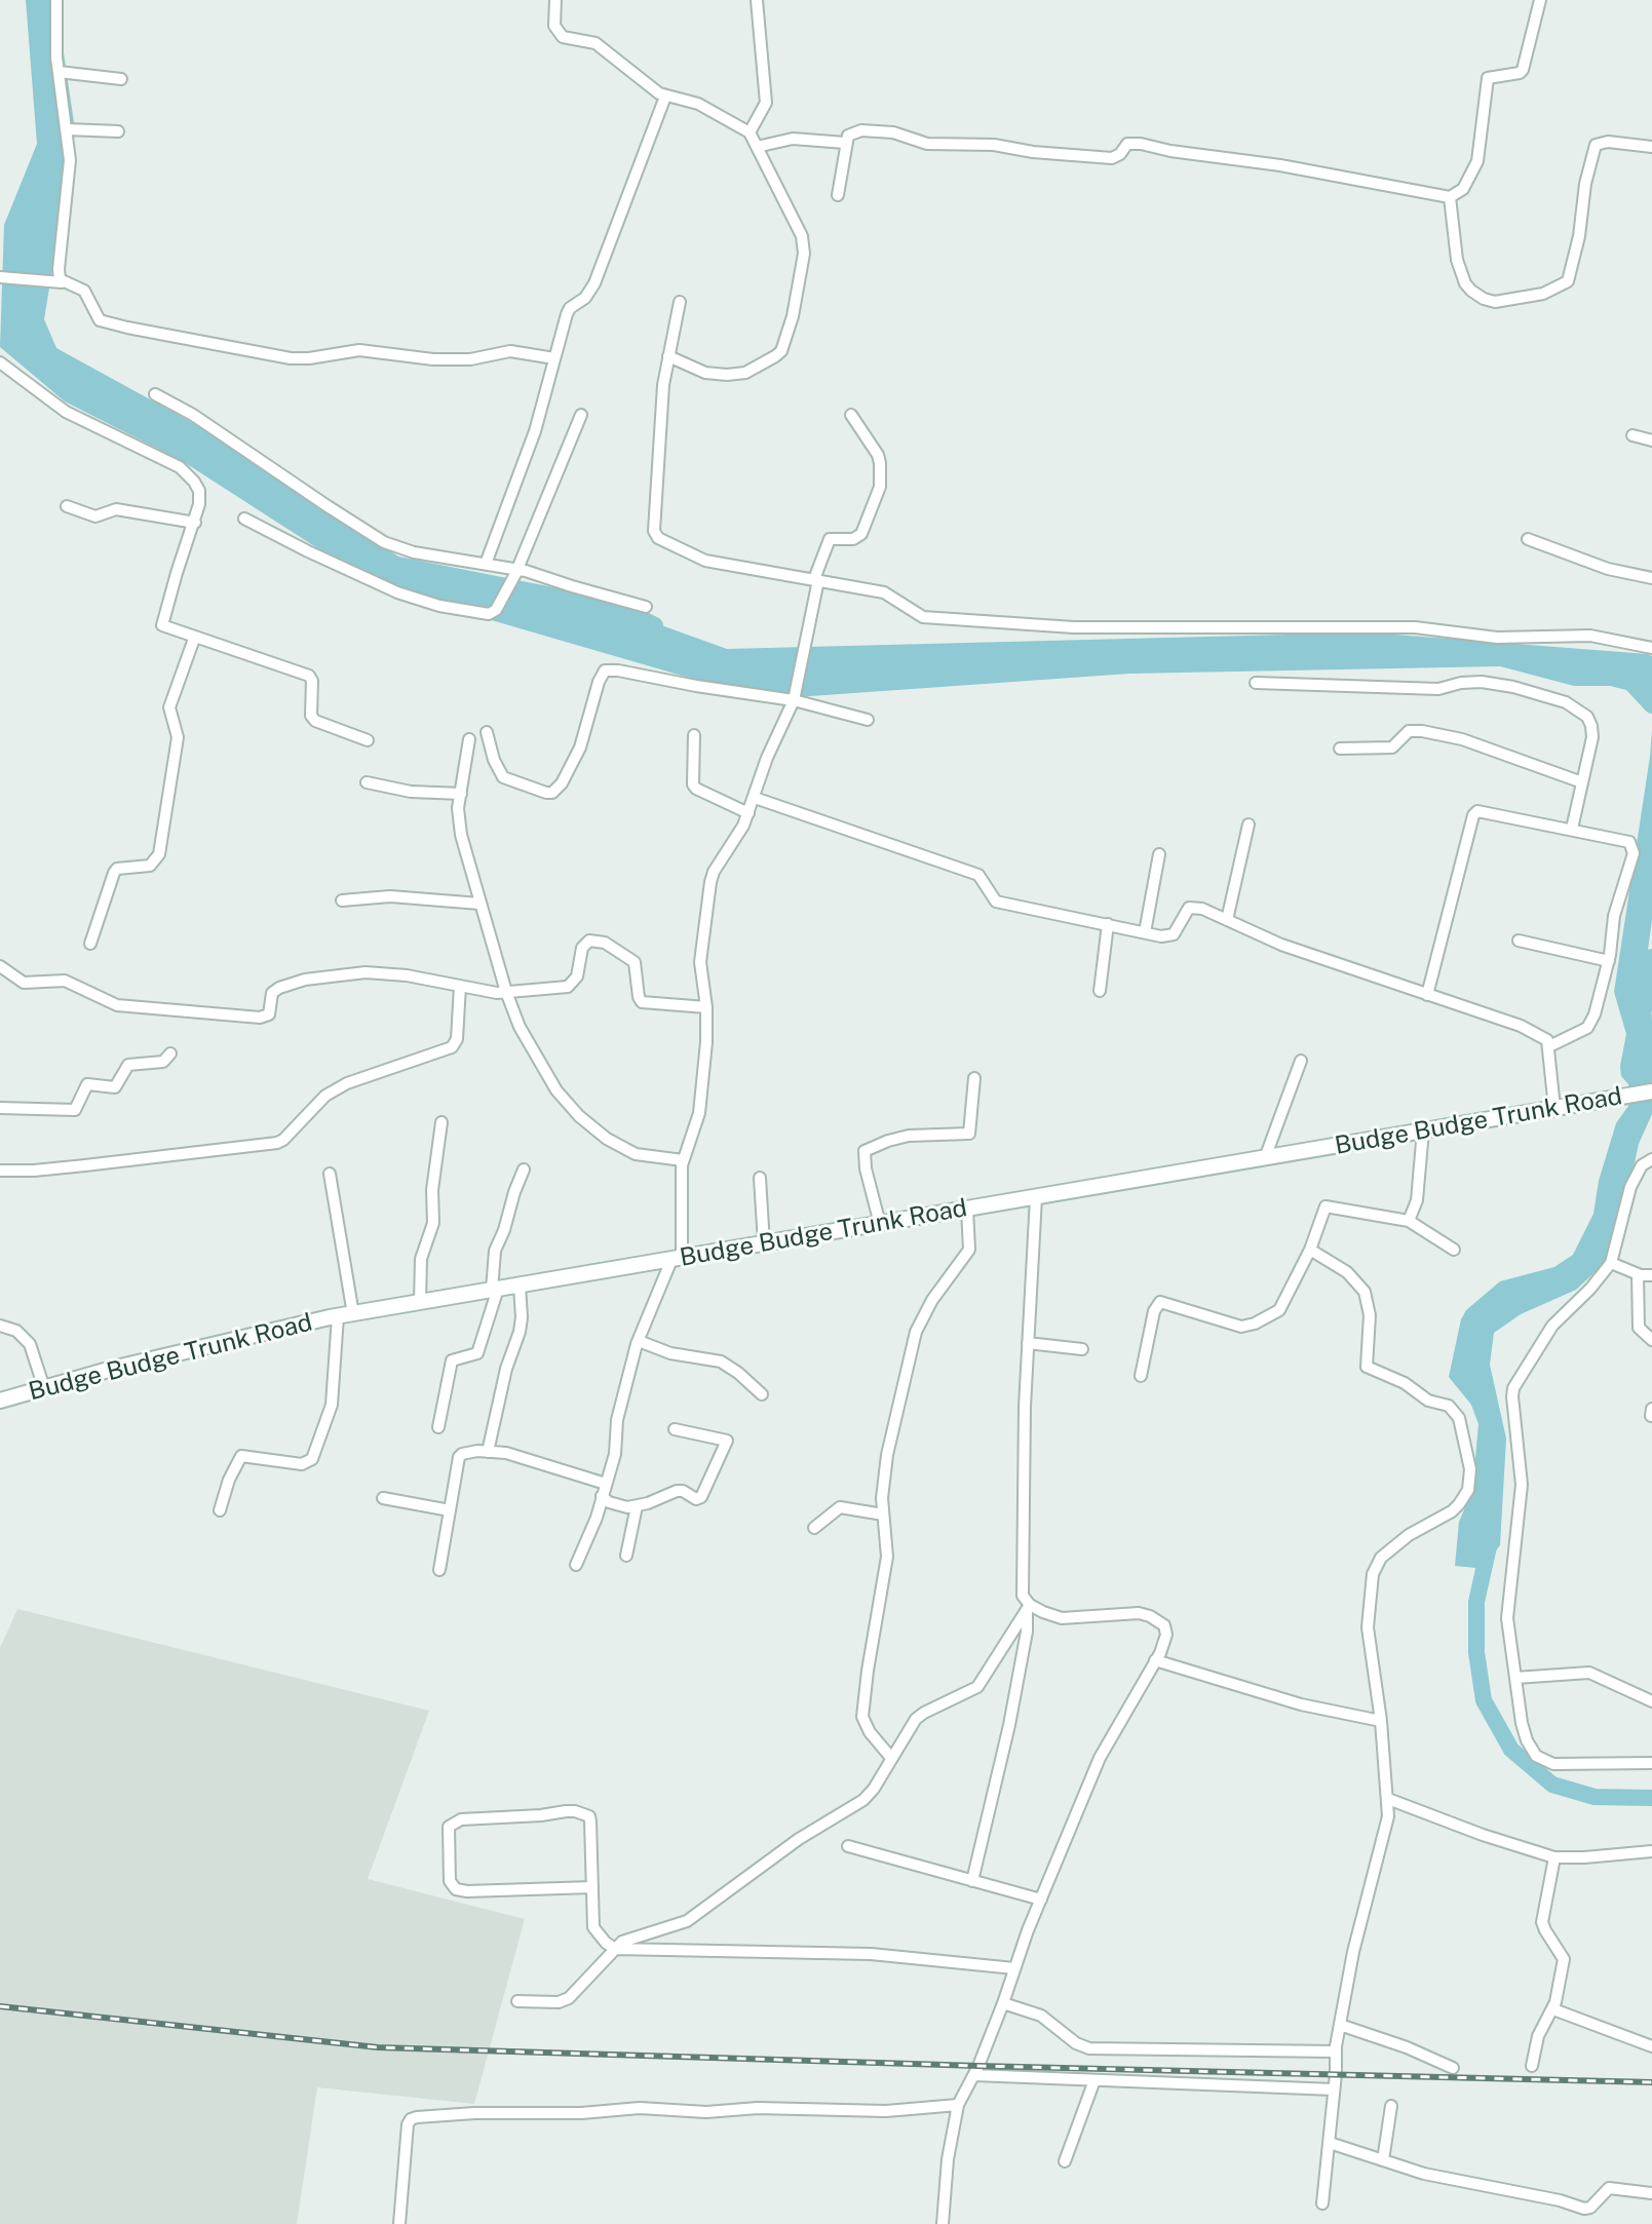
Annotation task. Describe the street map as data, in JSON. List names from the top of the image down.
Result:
{
  "streets": {
    "main road": ["Budge Budge Trunk Road"]
  }
}
